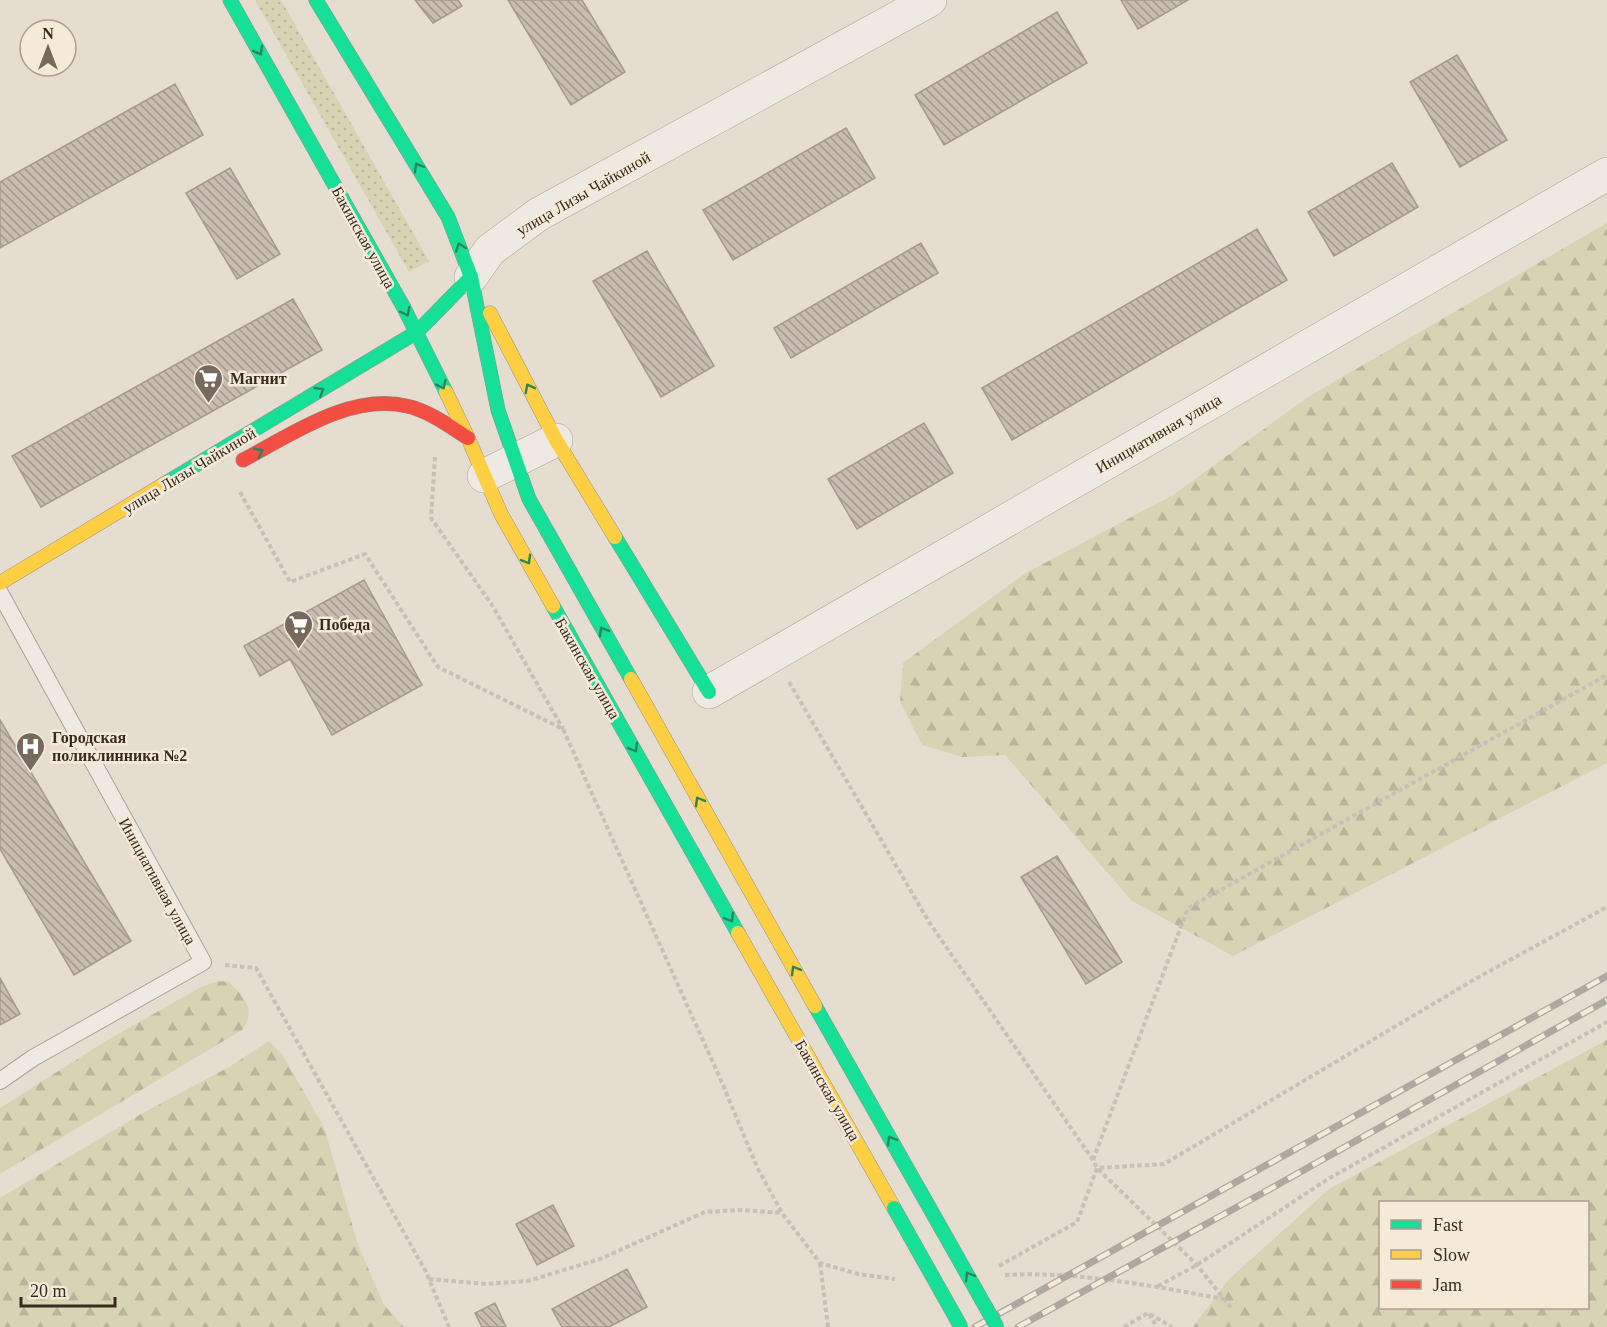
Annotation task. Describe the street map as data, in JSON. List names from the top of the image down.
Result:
{
  "streets": {
    "main road": ["улица Лизы Чайкиной", "Бакинская улица"],
    "street": ["Инициативная улица"]
  },
  "crossings": [
    ["улица Лизы Чайкиной", "Бакинская улица"]
  ],
  "places": {
    "supermarket": ["Магнит", "Победа"],
    "hospital": ["Городская поликлинника №2"]
  },
  "legend": ["Fast", "Slow", "Jam"],
  "scale_bar": "20 m",
  "north": "top"
}
